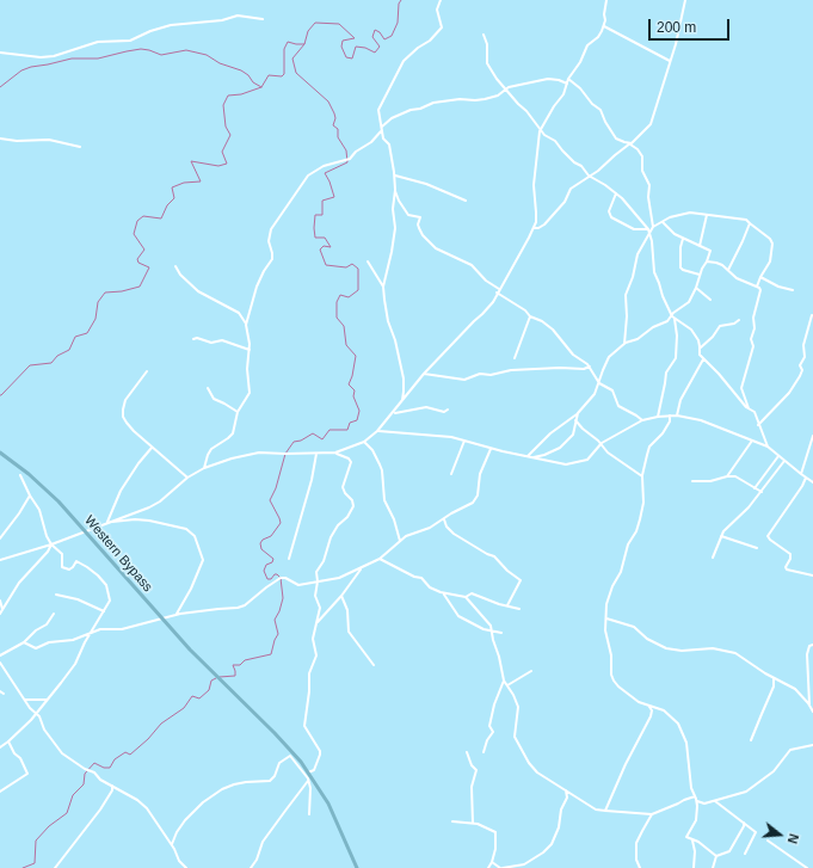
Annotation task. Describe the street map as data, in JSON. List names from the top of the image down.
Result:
{
  "streets": {
    "main road": ["Western Bypass"]
  },
  "scale_bar": "200 m",
  "north": "right"
}
